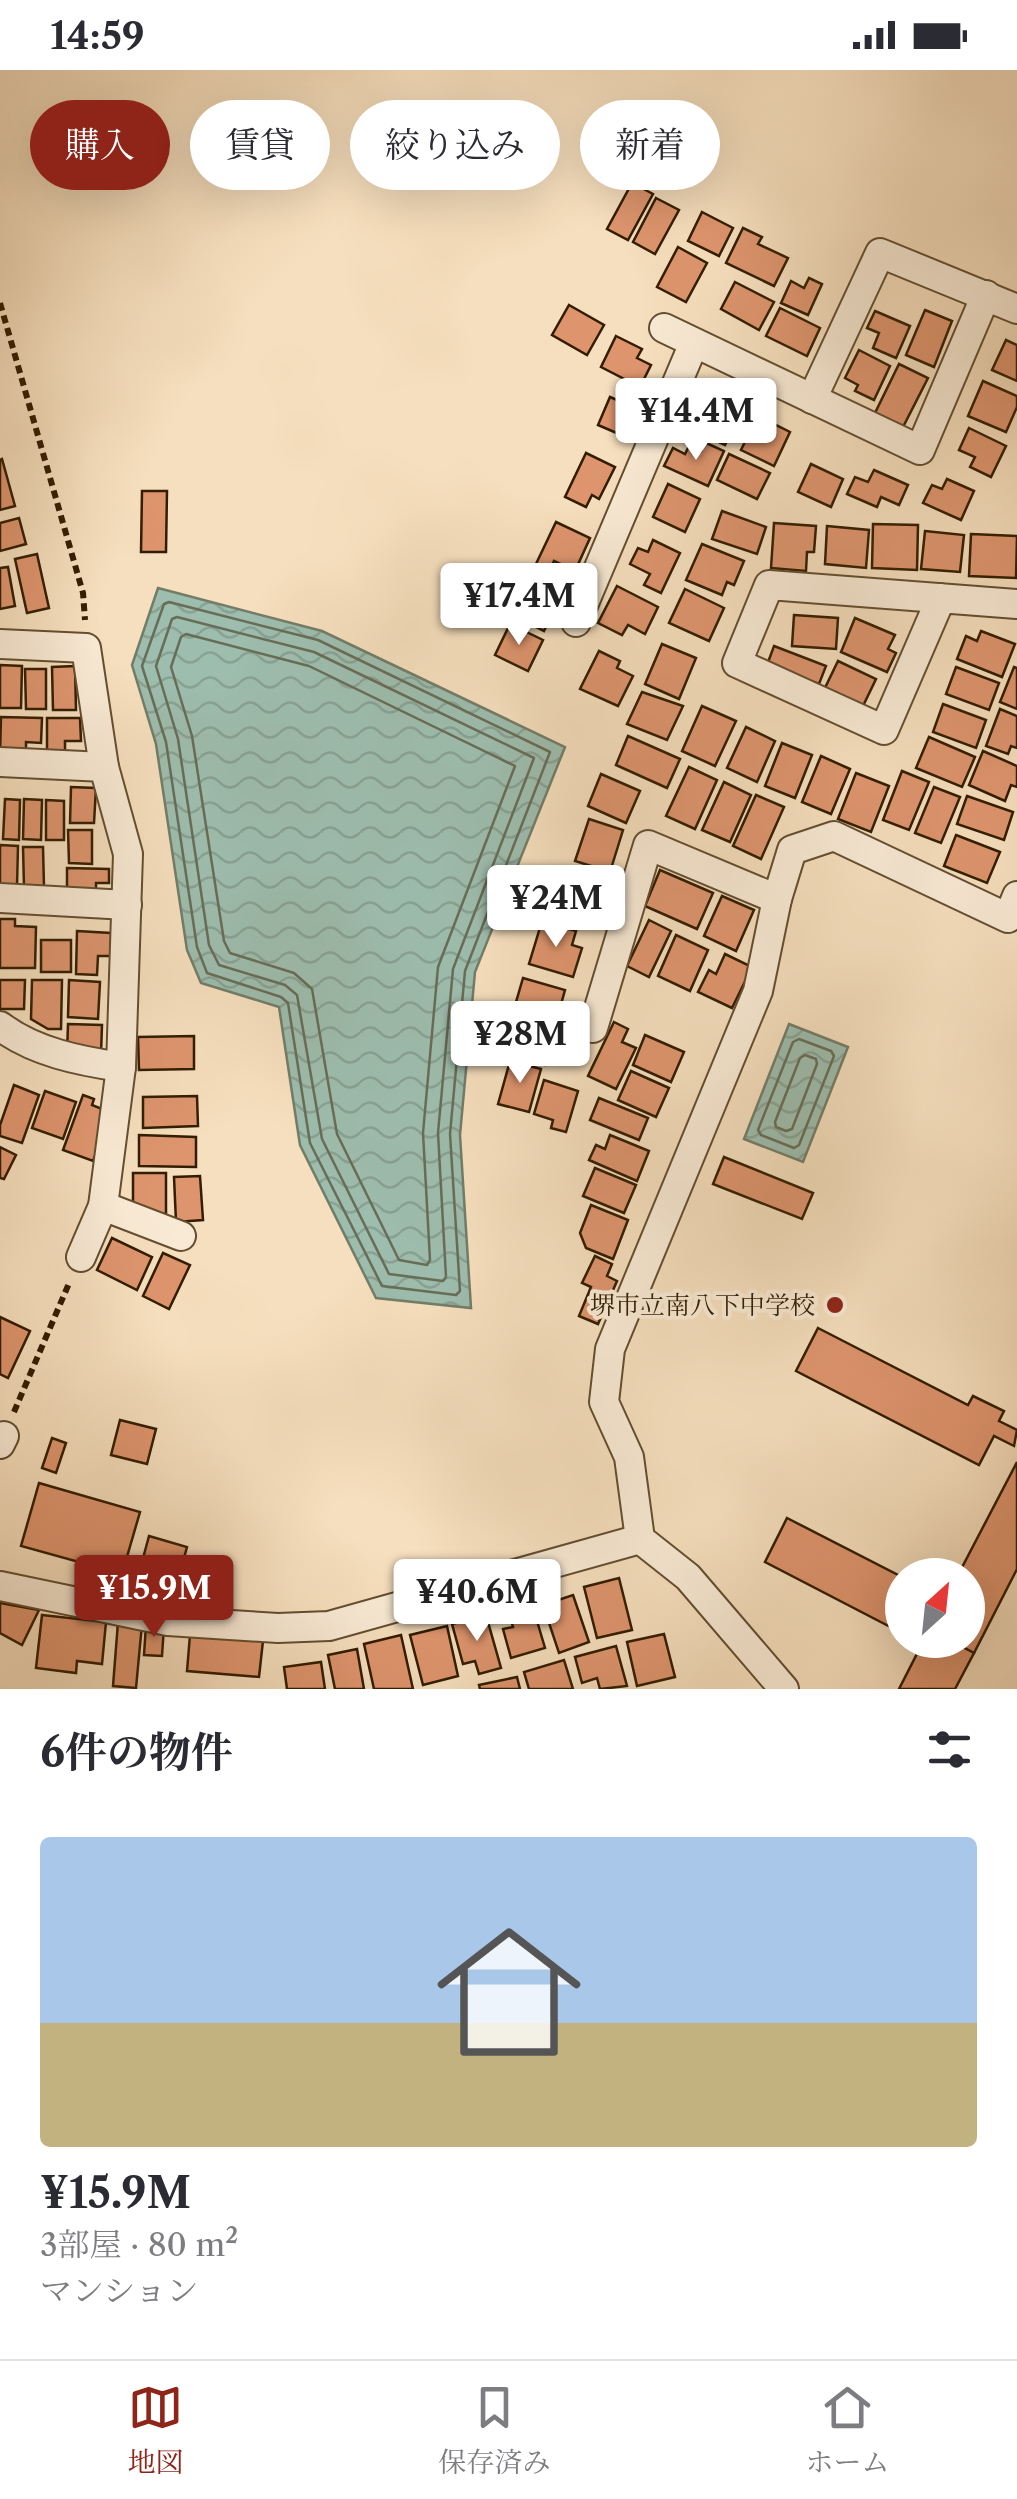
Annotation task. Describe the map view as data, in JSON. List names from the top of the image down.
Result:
{
  "places": ["堺市立南八下中学校"],
  "north": "top right",
  "page": {
    "status": "14:59",
    "chip": [
      "購入",
      "賃貸",
      "絞り込み",
      "新着"
    ],
    "price": [
      "¥14.4M",
      "¥17.4M",
      "¥24M",
      "¥28M",
      "¥15.9M",
      "¥40.6M"
    ],
    "heading": "6件の物件",
    "list": [
      {
        "name": "¥15.9M",
        "note": "3部屋 · 80 m² · マンション"
      }
    ],
    "tabs": ["地図", "保存済み", "ホーム"]
  }
}
